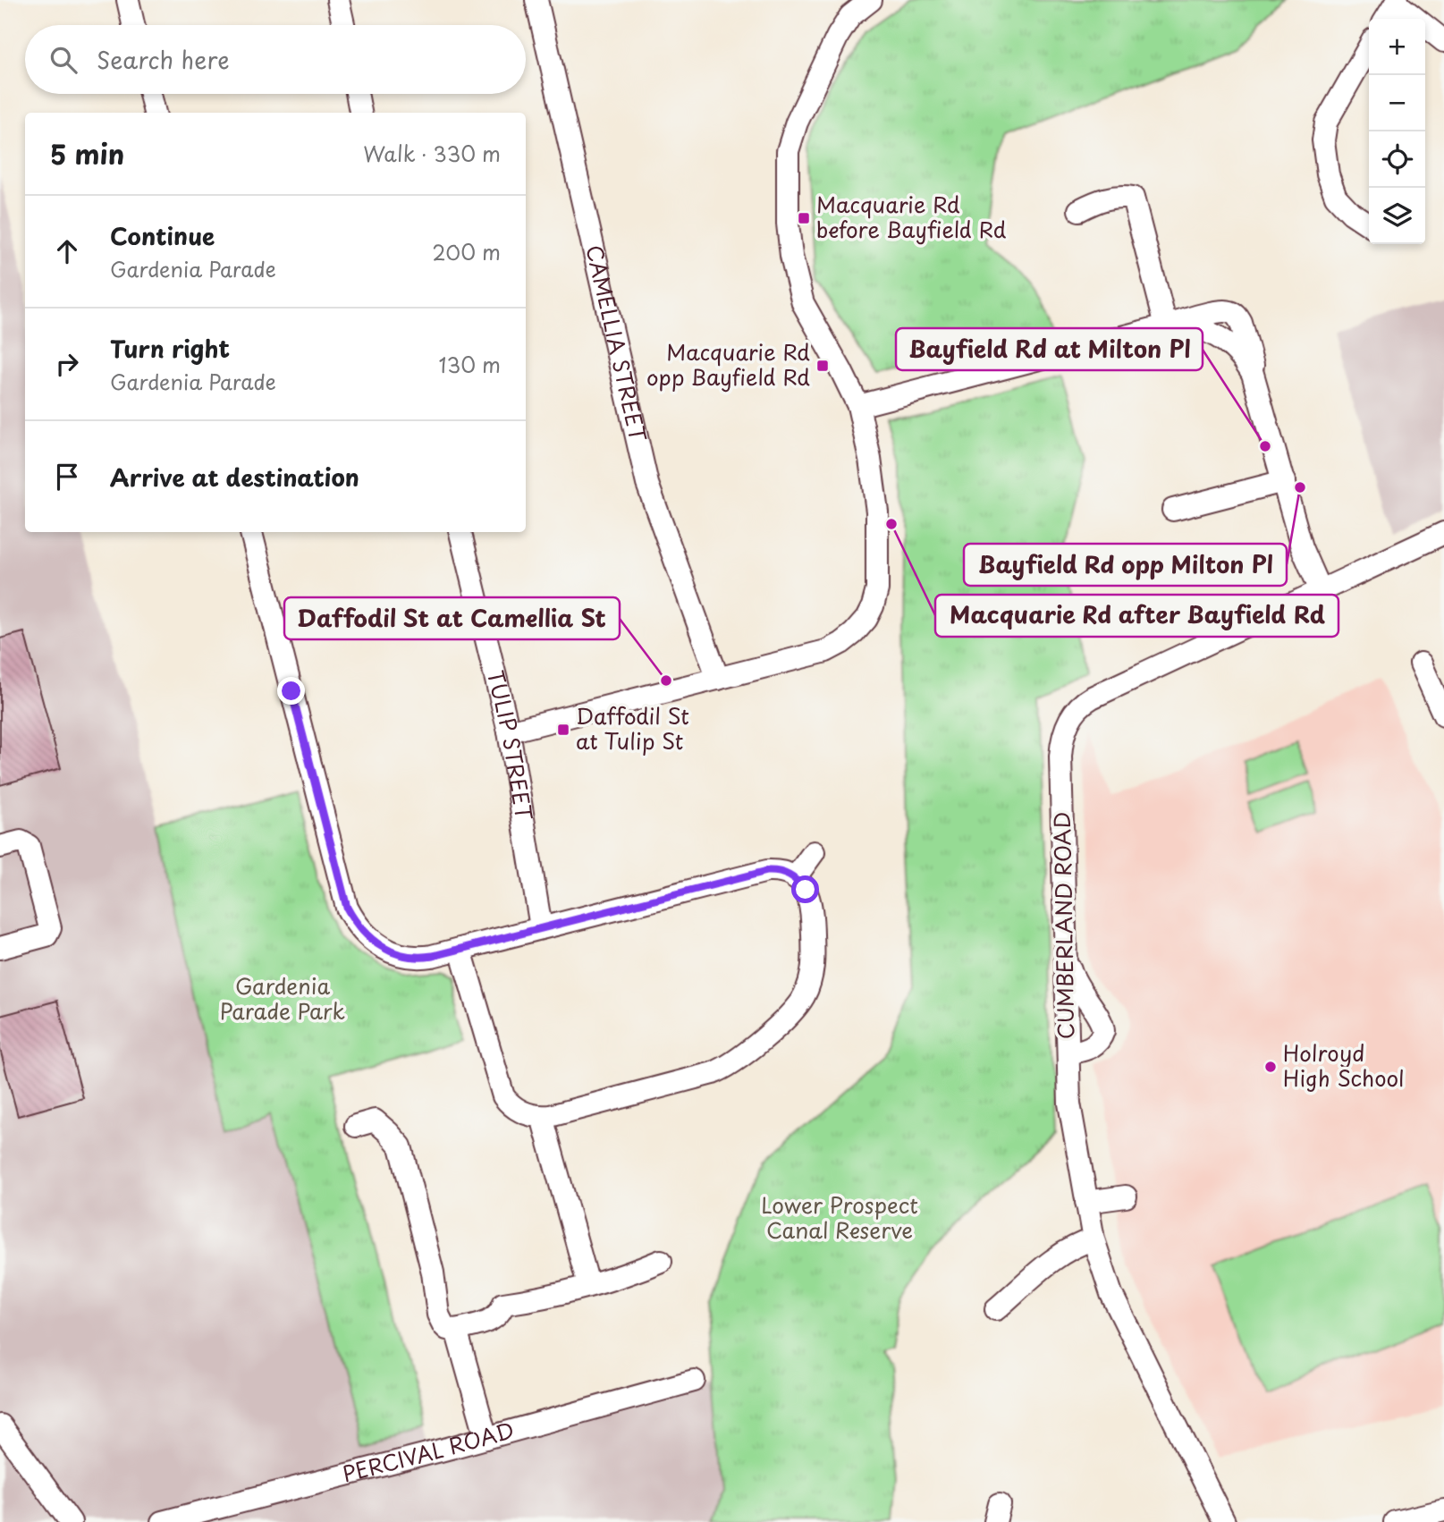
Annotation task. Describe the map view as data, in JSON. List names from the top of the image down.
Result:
{
  "streets": {
    "street": [
      "CAMELLIA STREET",
      "TULIP STREET",
      "CUMBERLAND ROAD",
      "PERCIVAL ROAD"
    ]
  },
  "parks": ["Gardenia Parade Park", "Lower Prospect Canal Reserve"],
  "places": {
    "transit": ["Macquarie Rd before Bayfield Rd", "Macquarie Rd opp Bayfield Rd", "Daffodil St at Tulip St"],
    "other": [
      "Bayfield Rd at Milton Pl",
      "Bayfield Rd opp Milton Pl",
      "Macquarie Rd after Bayfield Rd",
      "Daffodil St at Camellia St",
      "Holroyd High School"
    ]
  },
  "page": {
    "map_buttons": ["+", "−"],
    "search": "Search here",
    "heading": ["5 min", "Walk · 330 m"],
    "list": [
      ["Continue", "Gardenia Parade", "200 m"],
      ["Turn right", "Gardenia Parade", "130 m"],
      "Arrive at destination"
    ]
  }
}
